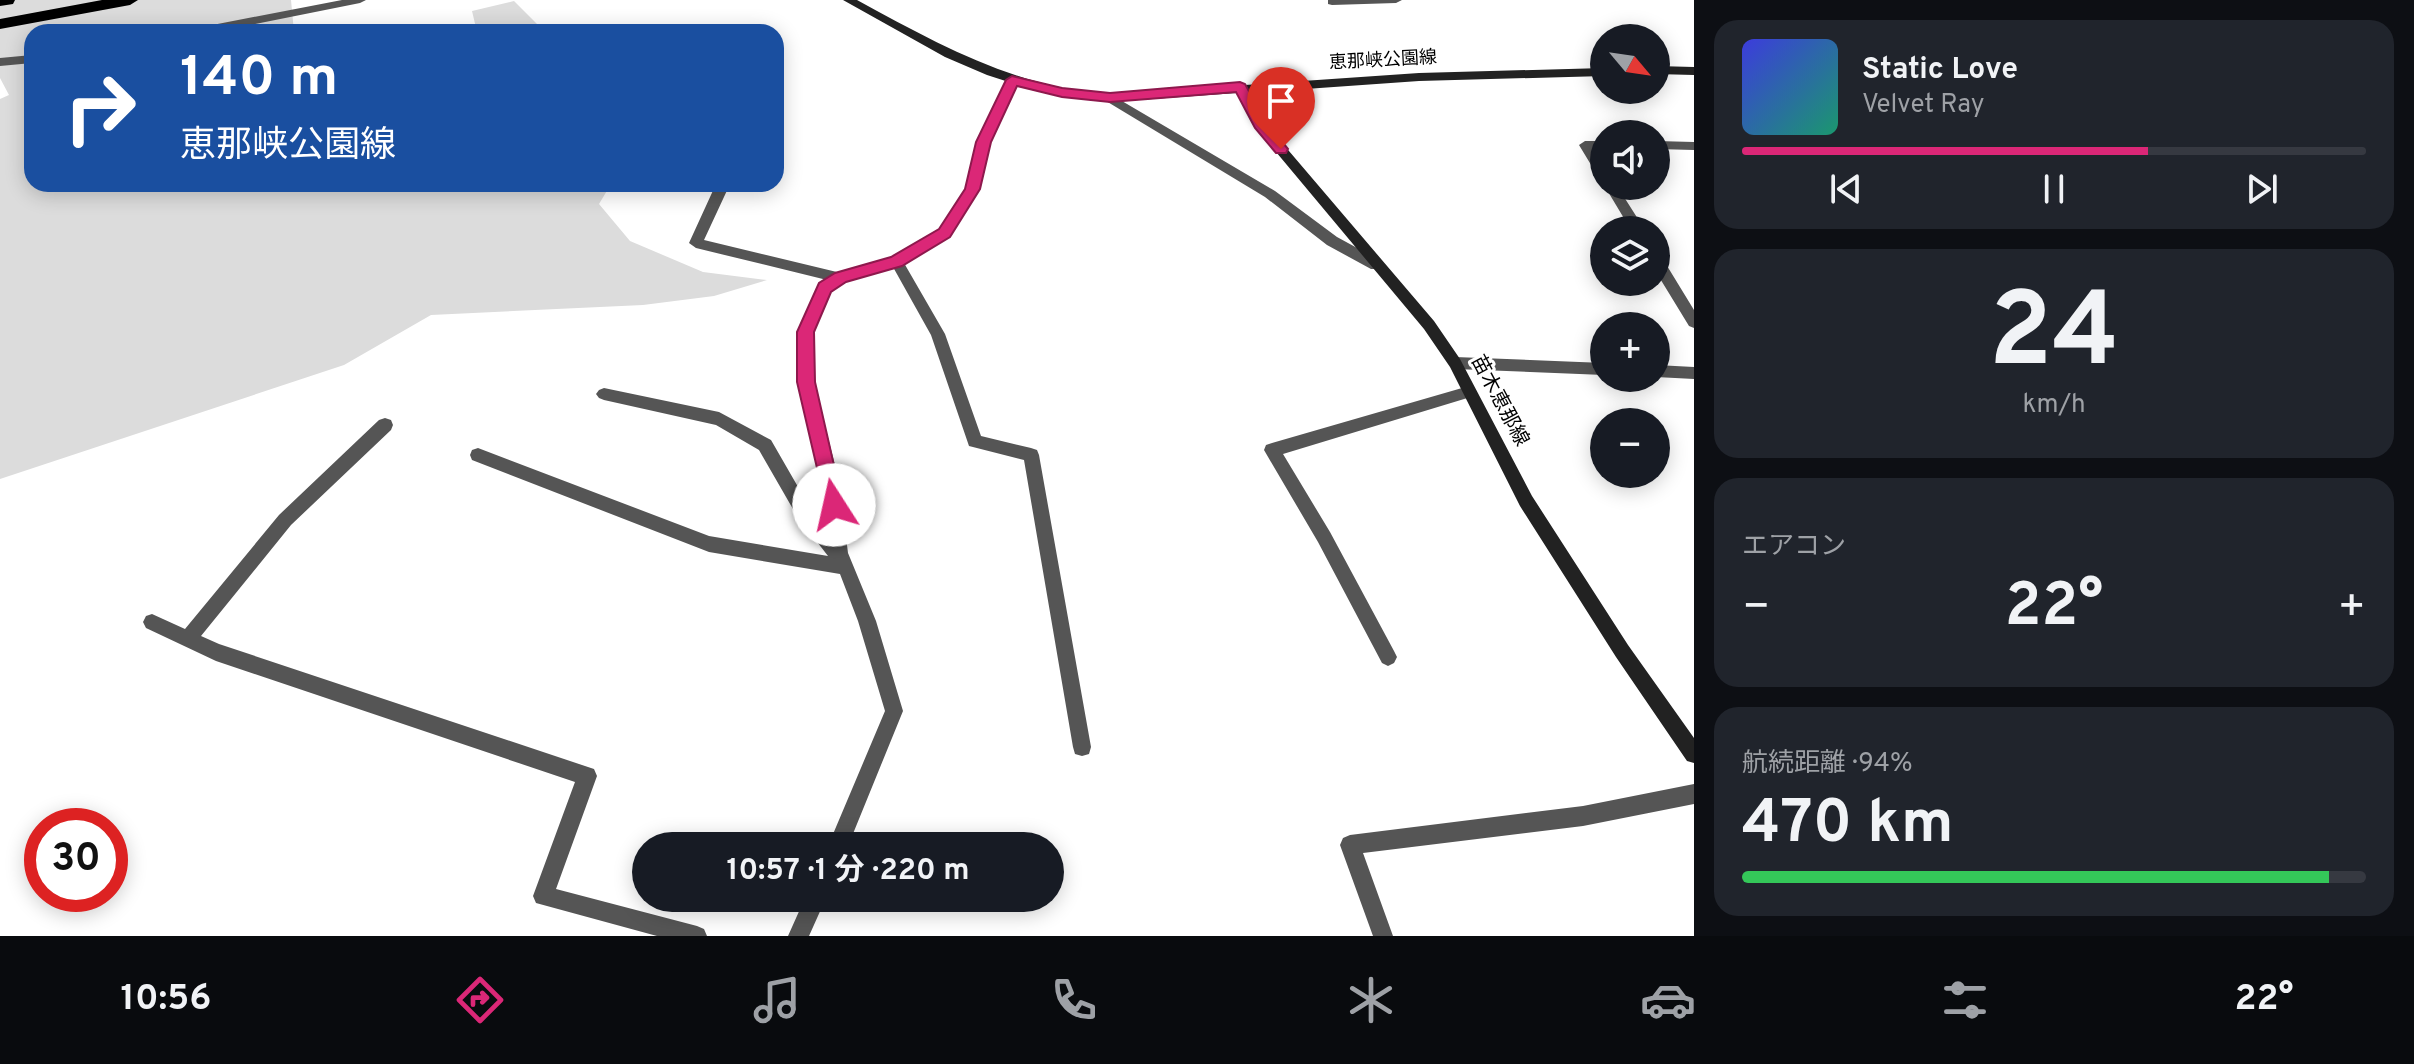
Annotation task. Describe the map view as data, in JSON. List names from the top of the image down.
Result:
{
  "streets": {
    "main road": ["恵那峡公園線", "苗木恵那線"]
  },
  "crossings": [
    ["恵那峡公園線", "苗木恵那線"]
  ],
  "north": "bottom right",
  "page": {
    "map_buttons": ["+", "−"],
    "turn": ["140 m", "恵那峡公園線"],
    "song": ["Static Love", "Velvet Ray"],
    "tile": [
      ["24", "km/h"],
      "エアコン",
      ["航続距離 · 94%", "470 km"]
    ],
    "heat": ["−", "22°", "+"],
    "limit": "30",
    "trip": "10:57 · 1 分 · 220 m",
    "tabs": ["10:56", "22°"]
  }
}
